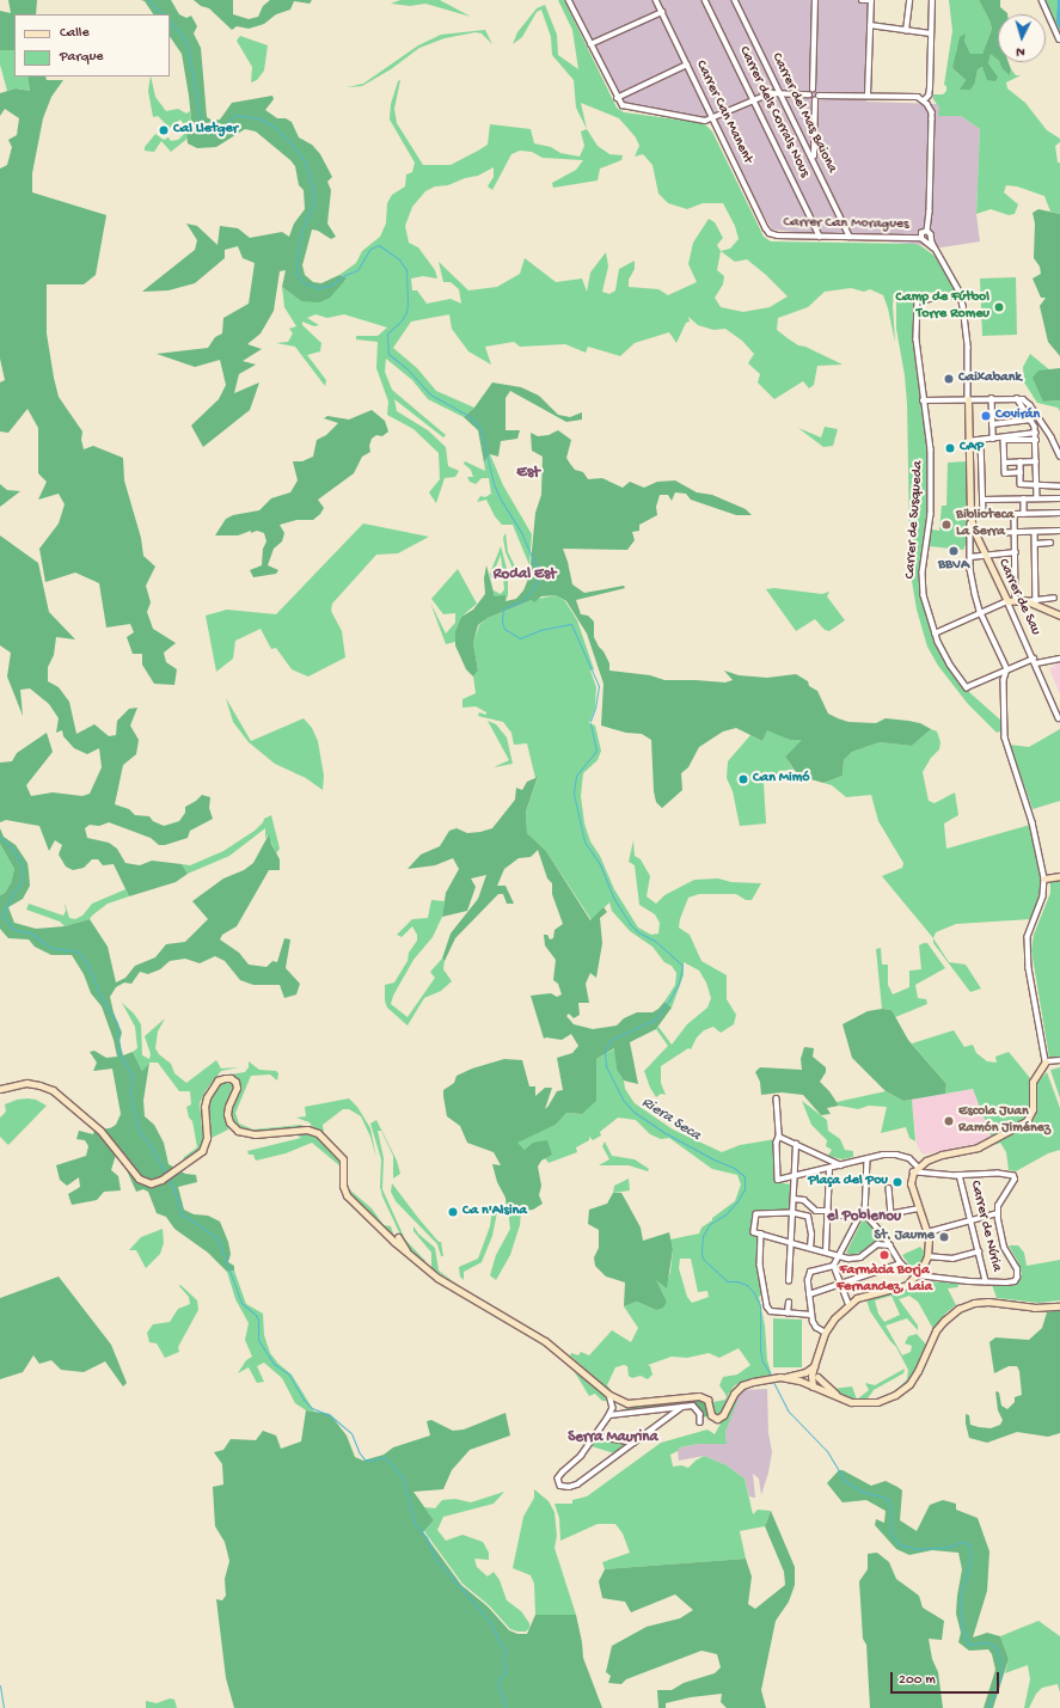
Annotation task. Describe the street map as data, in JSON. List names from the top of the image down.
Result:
{
  "streets": {
    "main road": ["Carrer de Sau"],
    "street": [
      "Carrer Can Manent",
      "Carrer dels Corrals Nous",
      "Carrer del Mas Baiona",
      "Carrer Can Moragues",
      "Carrer de Susqueda",
      "Carrer de Núria"
    ]
  },
  "crossings": [
    ["Carrer Can Manent", "Carrer Can Moragues"],
    ["Carrer dels Corrals Nous", "Carrer Can Moragues"],
    ["Carrer del Mas Baiona", "Carrer Can Moragues"]
  ],
  "districts": [
    "Est",
    "Rodal Est",
    "el Poblenou",
    "Serra Maurina"
  ],
  "water": ["Riera Seca"],
  "places": [
    "Cal Lletger",
    "Camp de Fútbol Torre Romeu",
    "Caixabank",
    "Covirán",
    "CAP",
    "Biblioteca La Serra",
    "BBVA",
    "Can Mimó",
    "Escola Juan Ramón Jiménez",
    "Plaça del Pou",
    "Ca n'Alsina",
    "St. Jaume",
    "Farmàcia Borja Fernandez, Laia"
  ],
  "legend": ["Calle", "Parque"],
  "scale_bar": "200 m",
  "north": "bottom"
}
